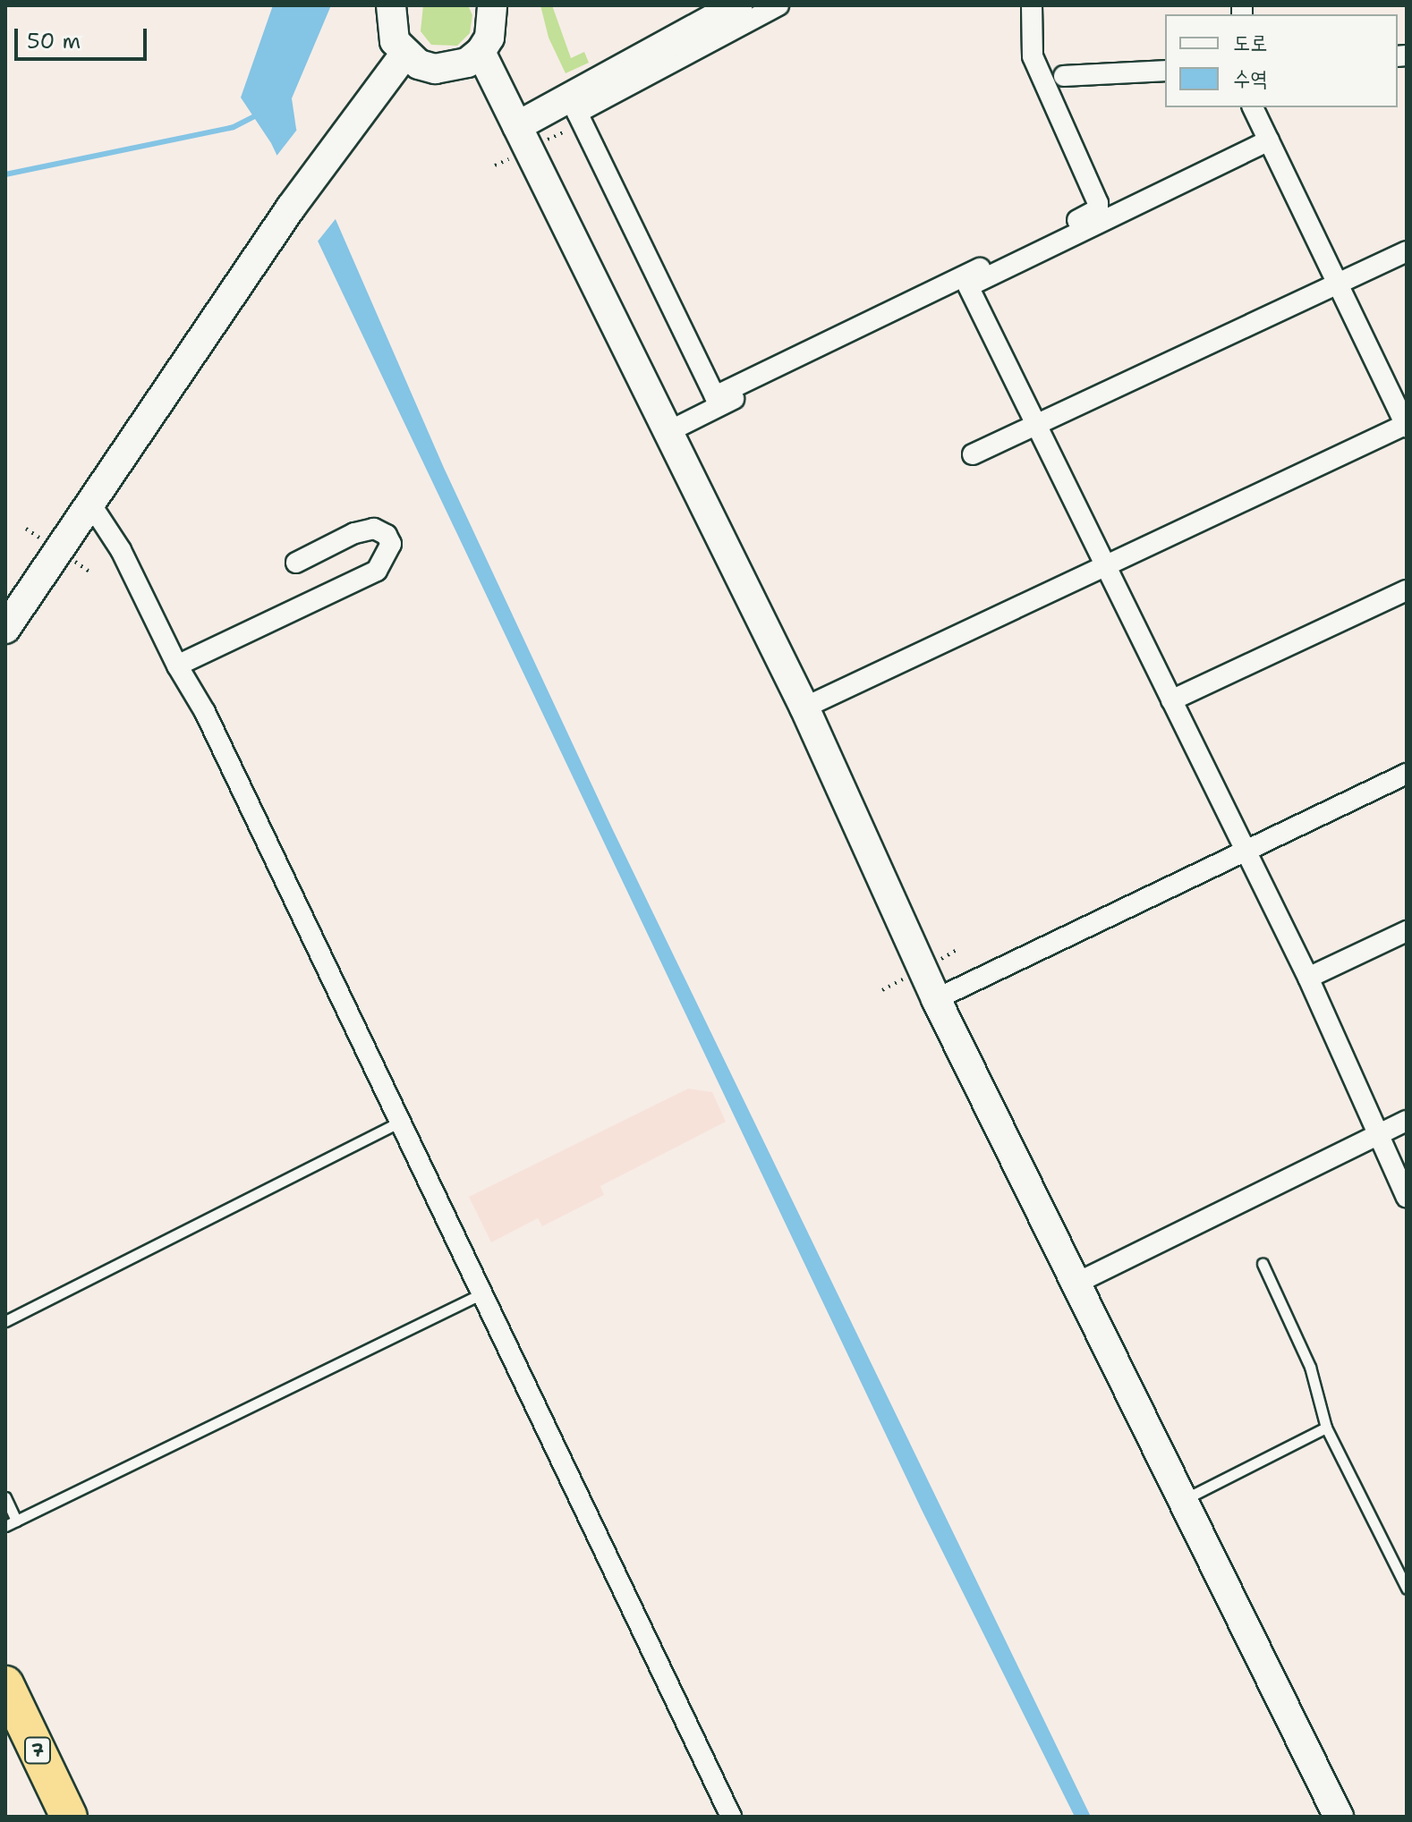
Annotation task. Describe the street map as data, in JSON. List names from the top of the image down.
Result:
{
  "streets": {
    "highway": ["7"]
  },
  "legend": ["도로", "수역"],
  "scale_bar": "50 m"
}
